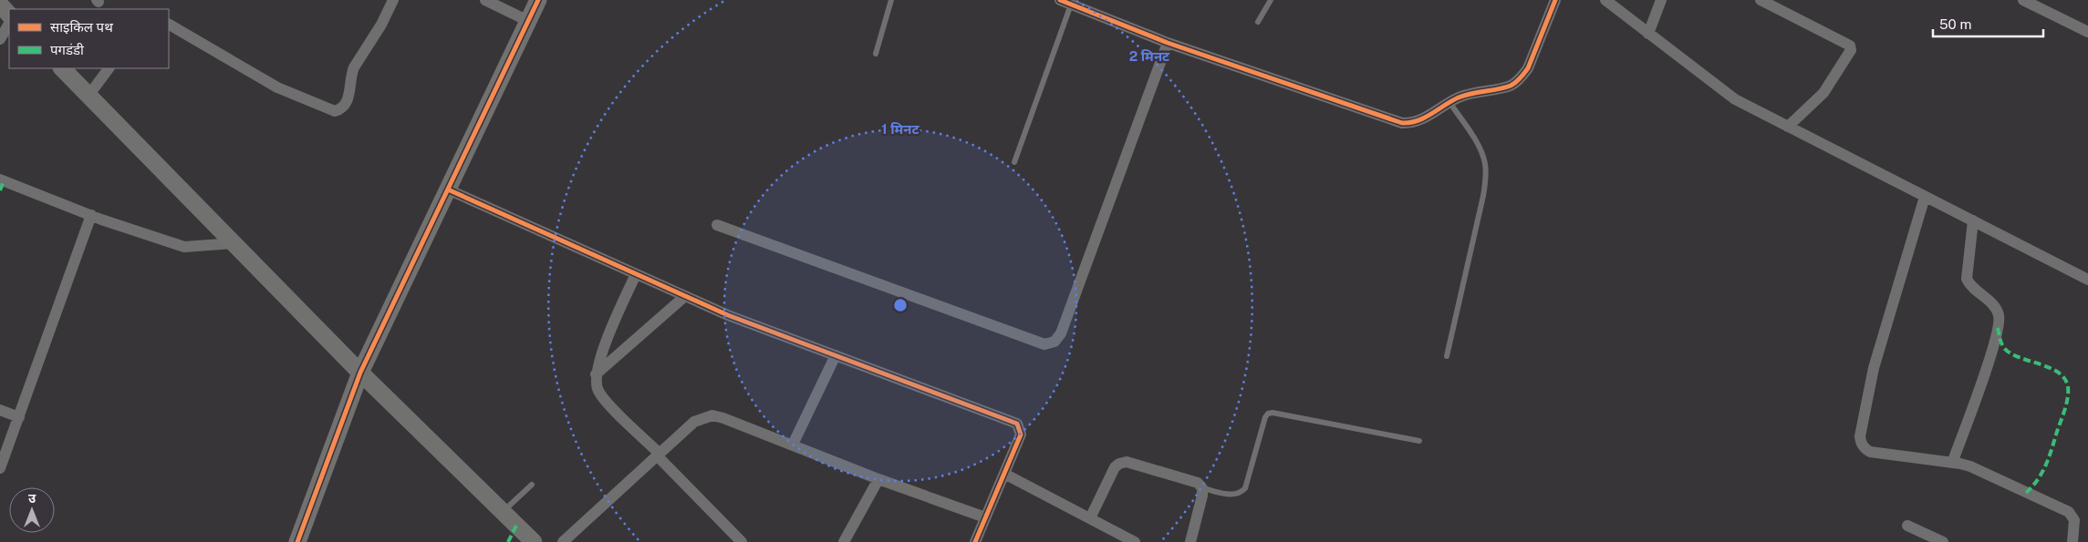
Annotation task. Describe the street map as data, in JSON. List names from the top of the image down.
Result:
{
  "legend": ["साइकिल पथ", "पगडंडी"],
  "scale_bar": "50 m",
  "north": "top",
  "rings": ["2 मिनट", "1 मिनट"]
}
